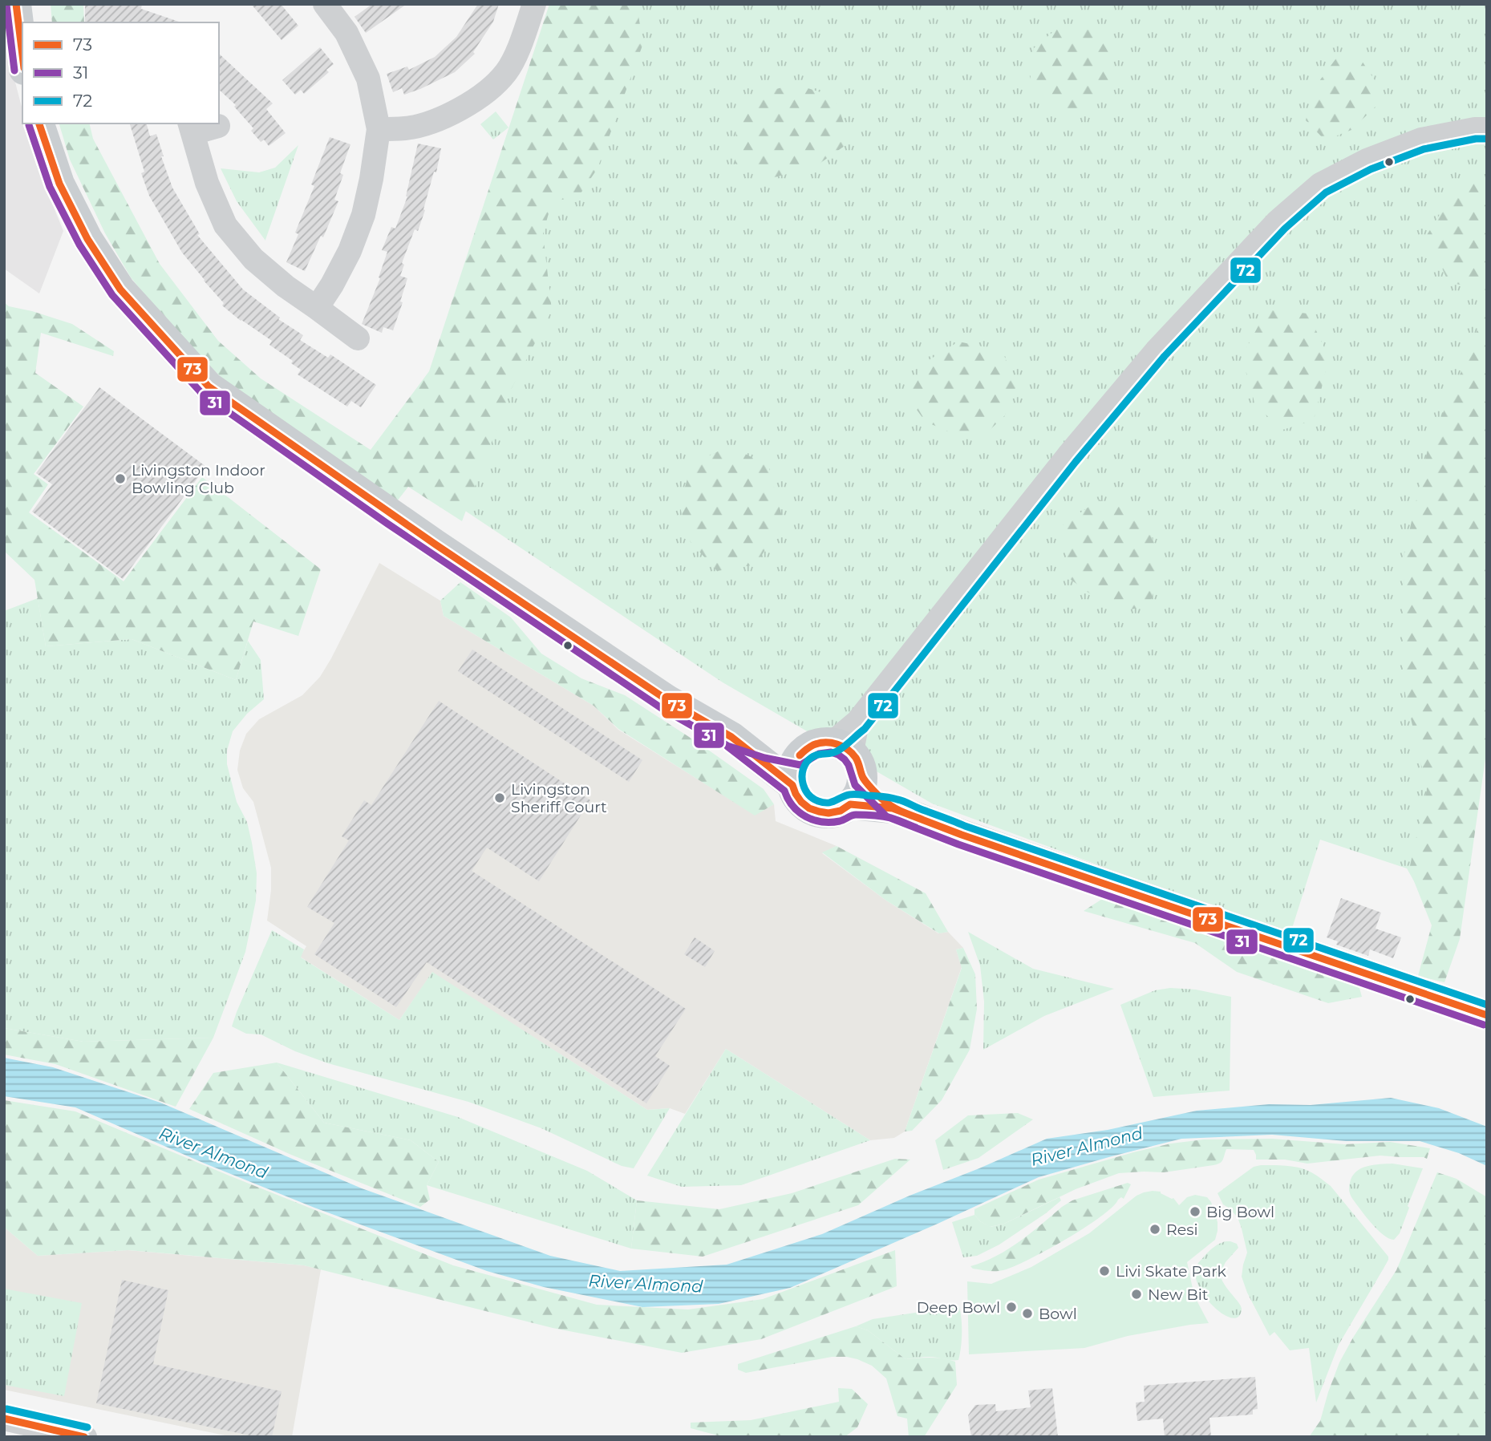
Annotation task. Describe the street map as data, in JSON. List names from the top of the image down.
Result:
{
  "water": ["River Almond"],
  "places": [
    "Livingston Indoor Bowling Club",
    "Livingston Sheriff Court",
    "Big Bowl",
    "Resi",
    "Livi Skate Park",
    "New Bit",
    "Deep Bowl",
    "Bowl"
  ],
  "lines": ["transit line 73", "transit line 31", "transit line 72"],
  "legend": ["73", "31", "72"]
}
